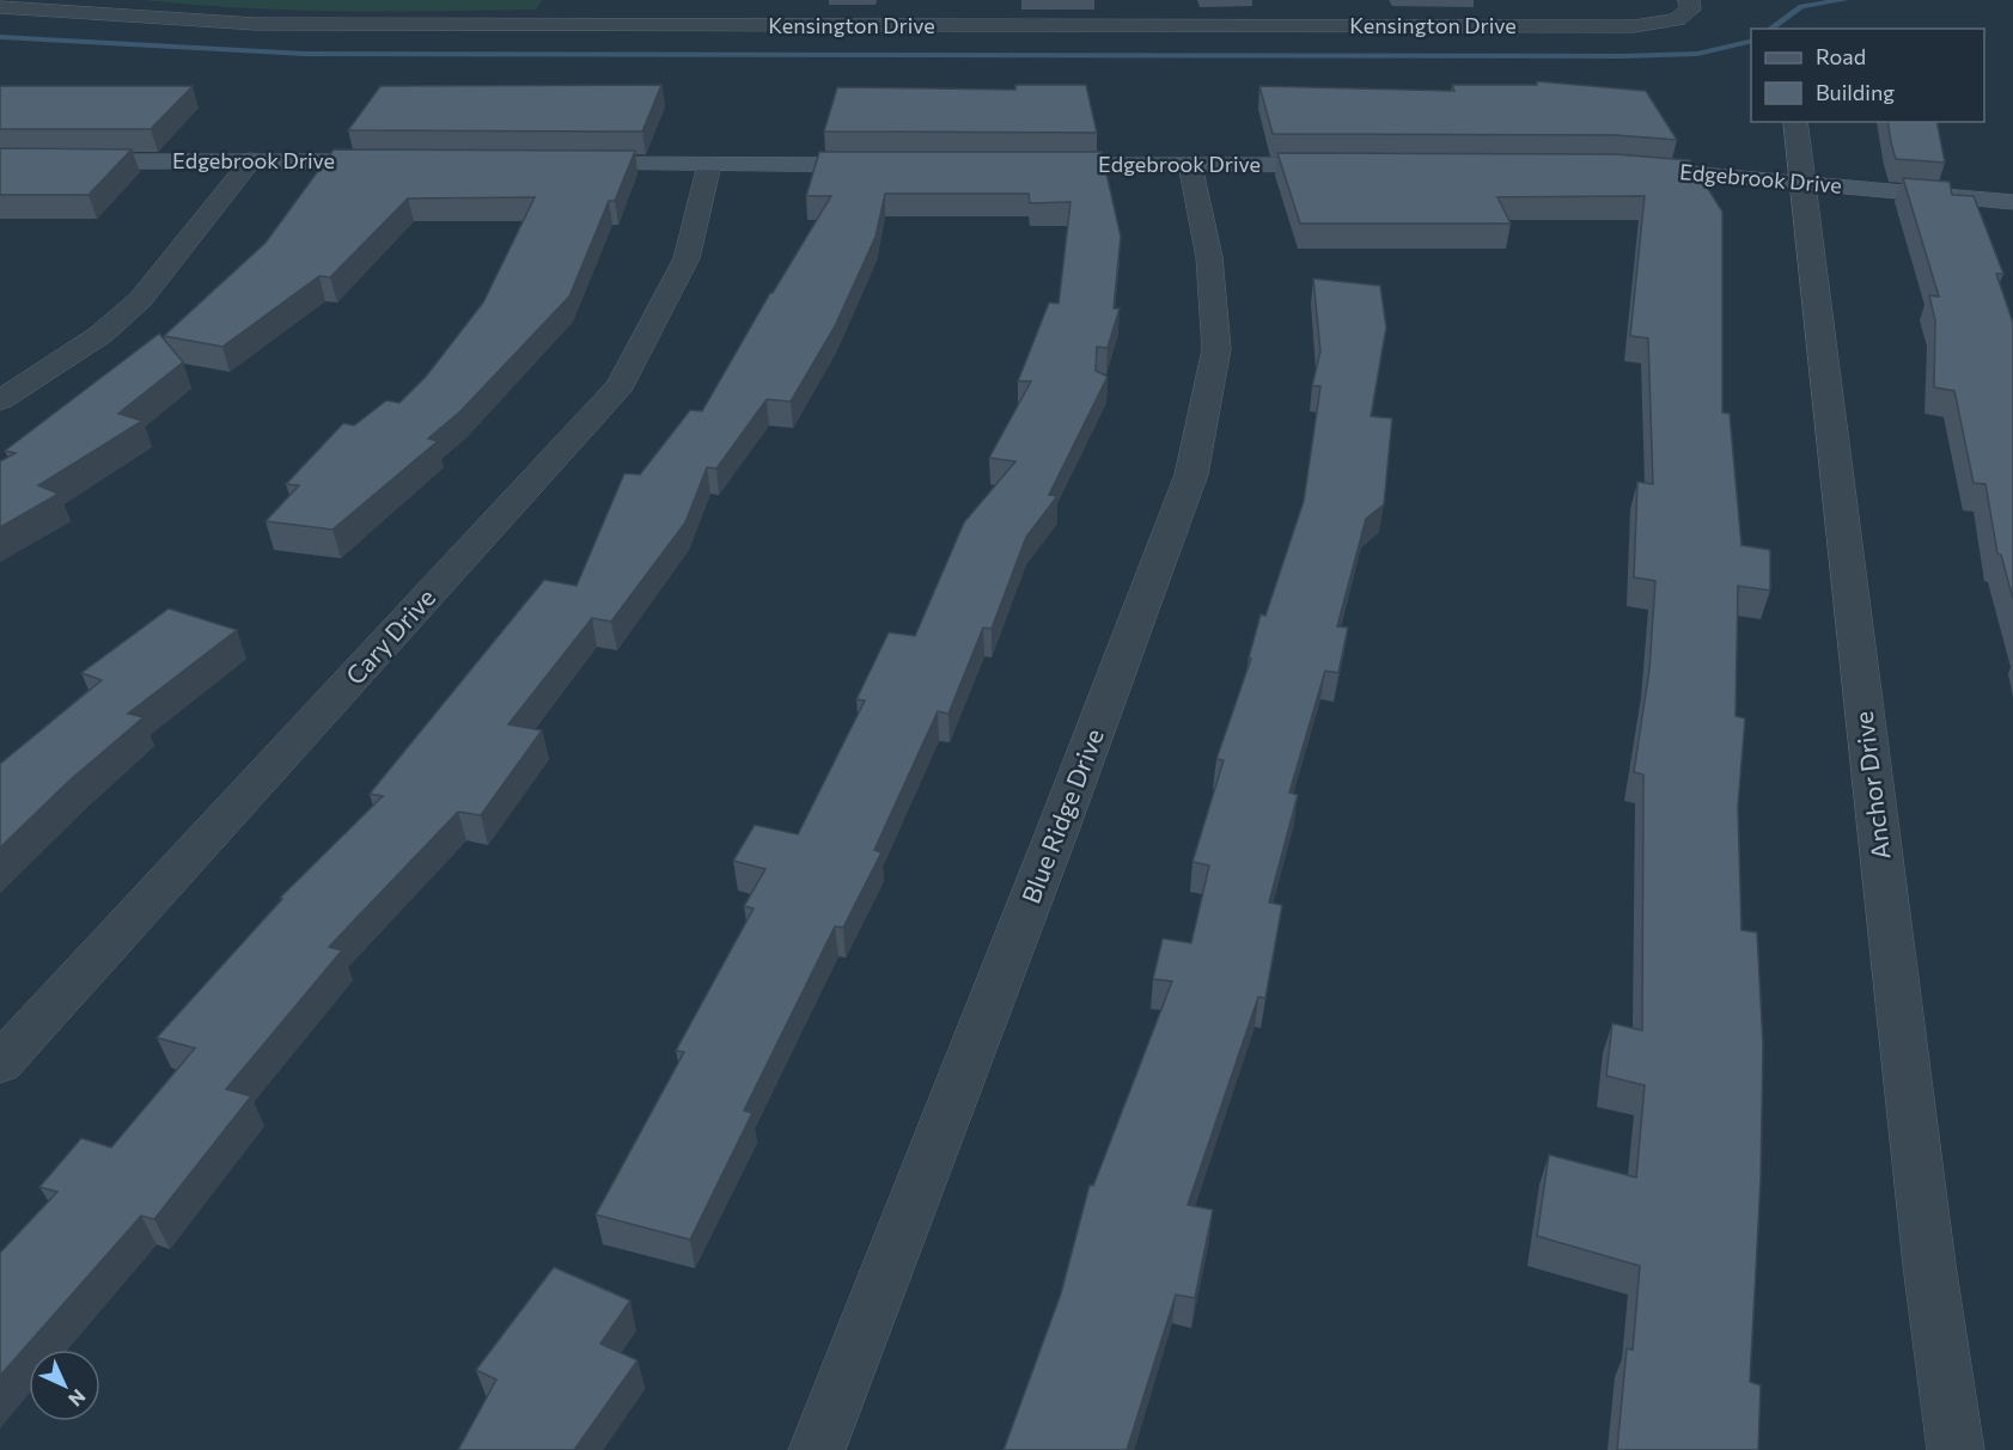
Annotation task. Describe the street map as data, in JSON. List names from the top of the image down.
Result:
{
  "streets": {
    "street": [
      "Kensington Drive",
      "Edgebrook Drive",
      "Cary Drive",
      "Anchor Drive",
      "Blue Ridge Drive"
    ]
  },
  "crossings": [
    ["Edgebrook Drive", "Anchor Drive"],
    ["Edgebrook Drive", "Blue Ridge Drive"]
  ],
  "legend": ["Road", "Building"],
  "north": "bottom right"
}
